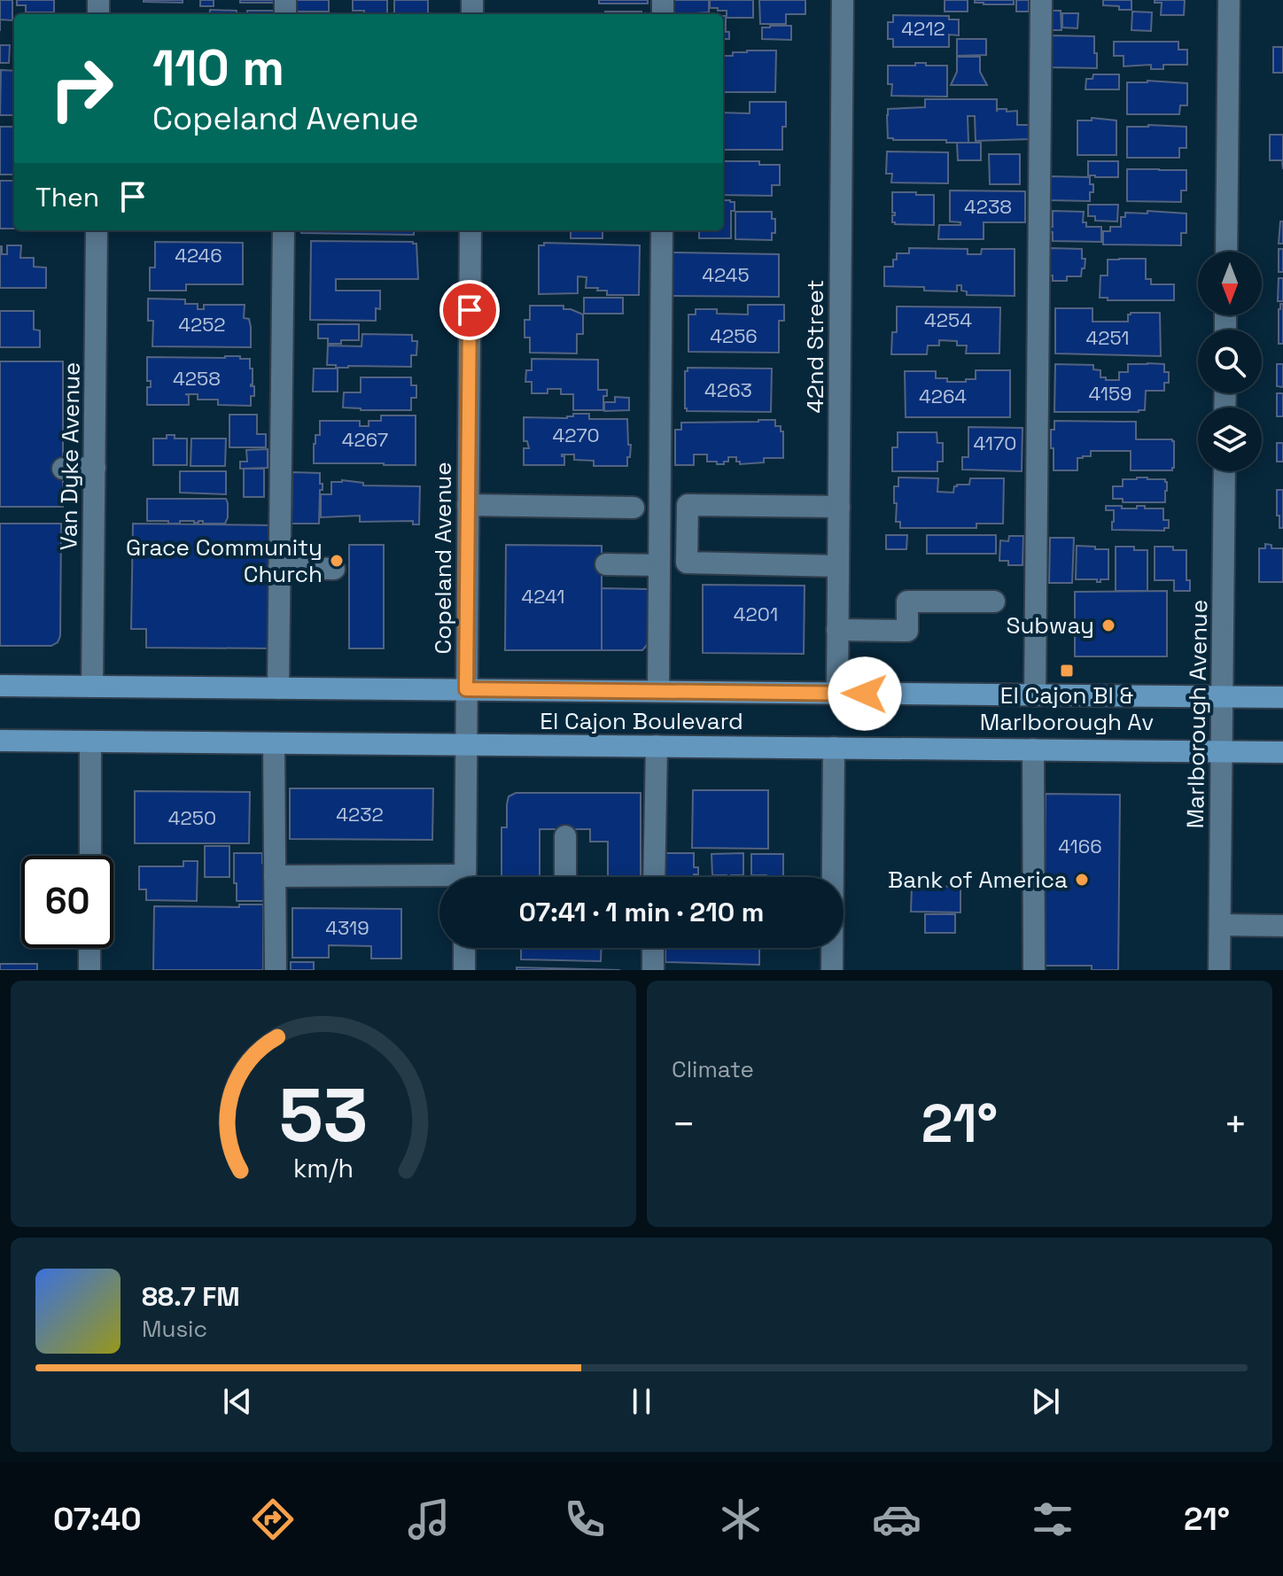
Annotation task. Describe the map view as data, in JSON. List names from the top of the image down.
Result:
{
  "streets": {
    "main road": ["El Cajon Boulevard"],
    "street": [
      "42nd Street",
      "Van Dyke Avenue",
      "Copeland Avenue",
      "Marlborough Avenue"
    ]
  },
  "crossings": [
    ["42nd Street", "El Cajon Boulevard"],
    ["Van Dyke Avenue", "El Cajon Boulevard"],
    ["Copeland Avenue", "El Cajon Boulevard"],
    ["Marlborough Avenue", "El Cajon Boulevard"]
  ],
  "places": {
    "other": ["Grace Community Church", "Subway", "Bank of America"],
    "transit": ["El Cajon Bl & Marlborough Av"]
  },
  "house_numbers": [
    "4212",
    "4238",
    "4246",
    "4245",
    "4254",
    "4252",
    "4256",
    "4251",
    "4258",
    "4263",
    "4159",
    "4264",
    "4270",
    "4267",
    "4170",
    "4241",
    "4201",
    "4232",
    "4250",
    "4166",
    "4319"
  ],
  "north": "bottom",
  "page": {
    "turn": ["110 m", "Copeland Avenue"],
    "then": "Then",
    "limit": "60",
    "trip": "07:41 · 1 min · 210 m",
    "tile": "Climate",
    "heat": ["−", "21°", "+"],
    "song": ["88.7 FM", "Music"],
    "tabs": ["07:40", "21°"],
    "gauge": ["53", "km/h"]
  }
}
